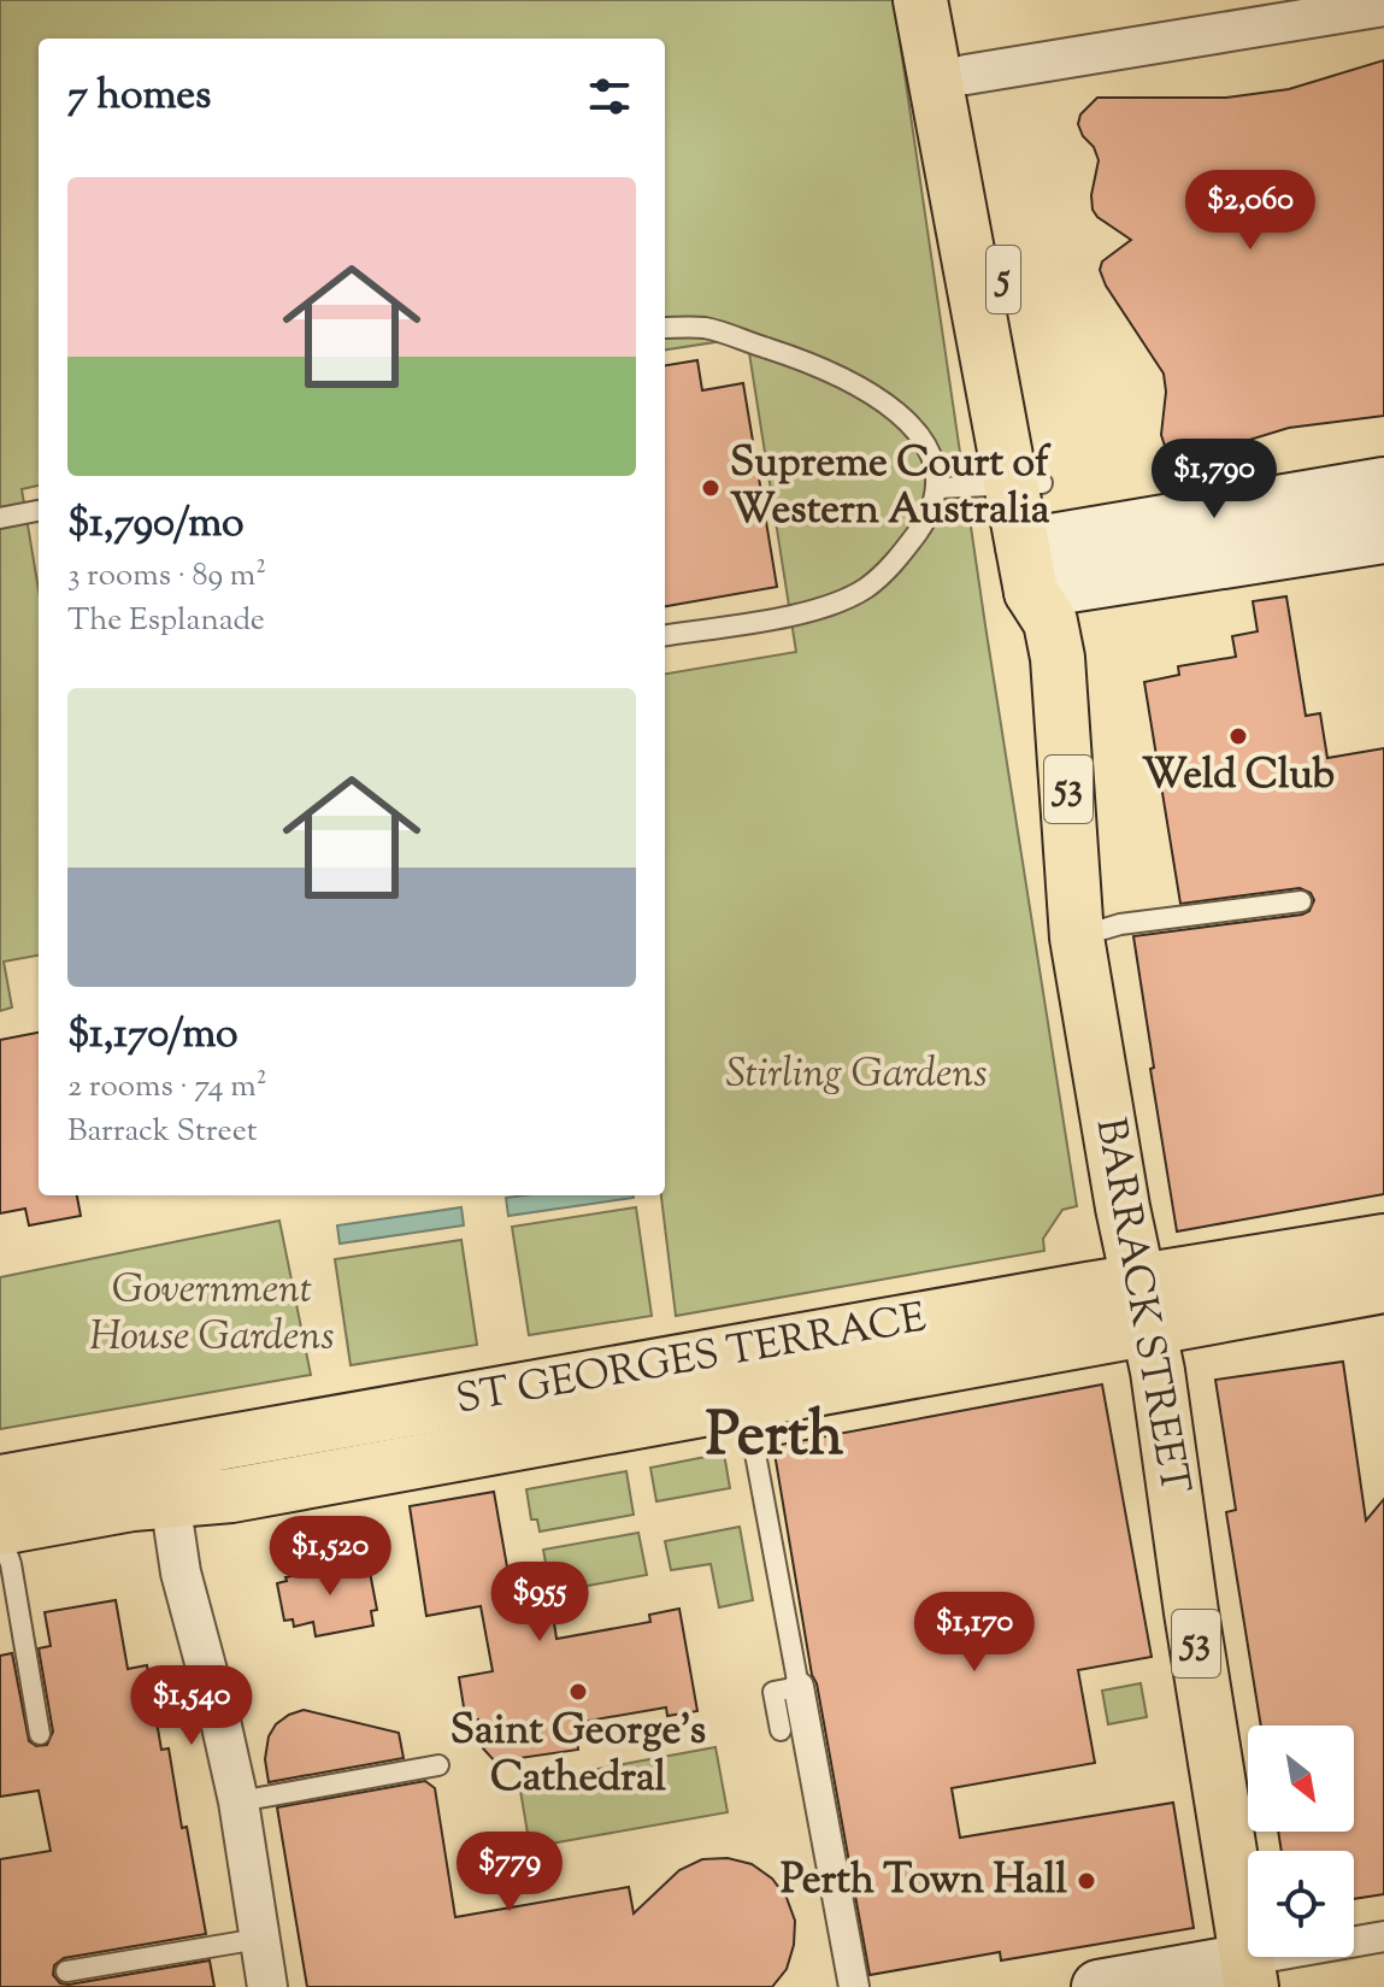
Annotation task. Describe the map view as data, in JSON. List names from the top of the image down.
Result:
{
  "streets": {
    "main road": [
      "5",
      "53",
      "BARRACK STREET",
      "ST GEORGES TERRACE"
    ]
  },
  "crossings": [
    ["BARRACK STREET", "ST GEORGES TERRACE"]
  ],
  "districts": ["Perth"],
  "parks": ["Stirling Gardens", "Government House Gardens"],
  "places": [
    "Supreme Court of Western Australia",
    "Weld Club",
    "Saint George's Cathedral",
    "Perth Town Hall"
  ],
  "north": "bottom right",
  "page": {
    "heading": "7 homes",
    "list": [
      {
        "name": "$1,790/mo",
        "note": "3 rooms · 89 m² · The Esplanade"
      },
      {
        "name": "$1,170/mo",
        "note": "2 rooms · 74 m² · Barrack Street"
      }
    ],
    "price": [
      "$2,060",
      "$1,790",
      "$1,520",
      "$955",
      "$1,170",
      "$1,540",
      "$779"
    ]
  }
}
